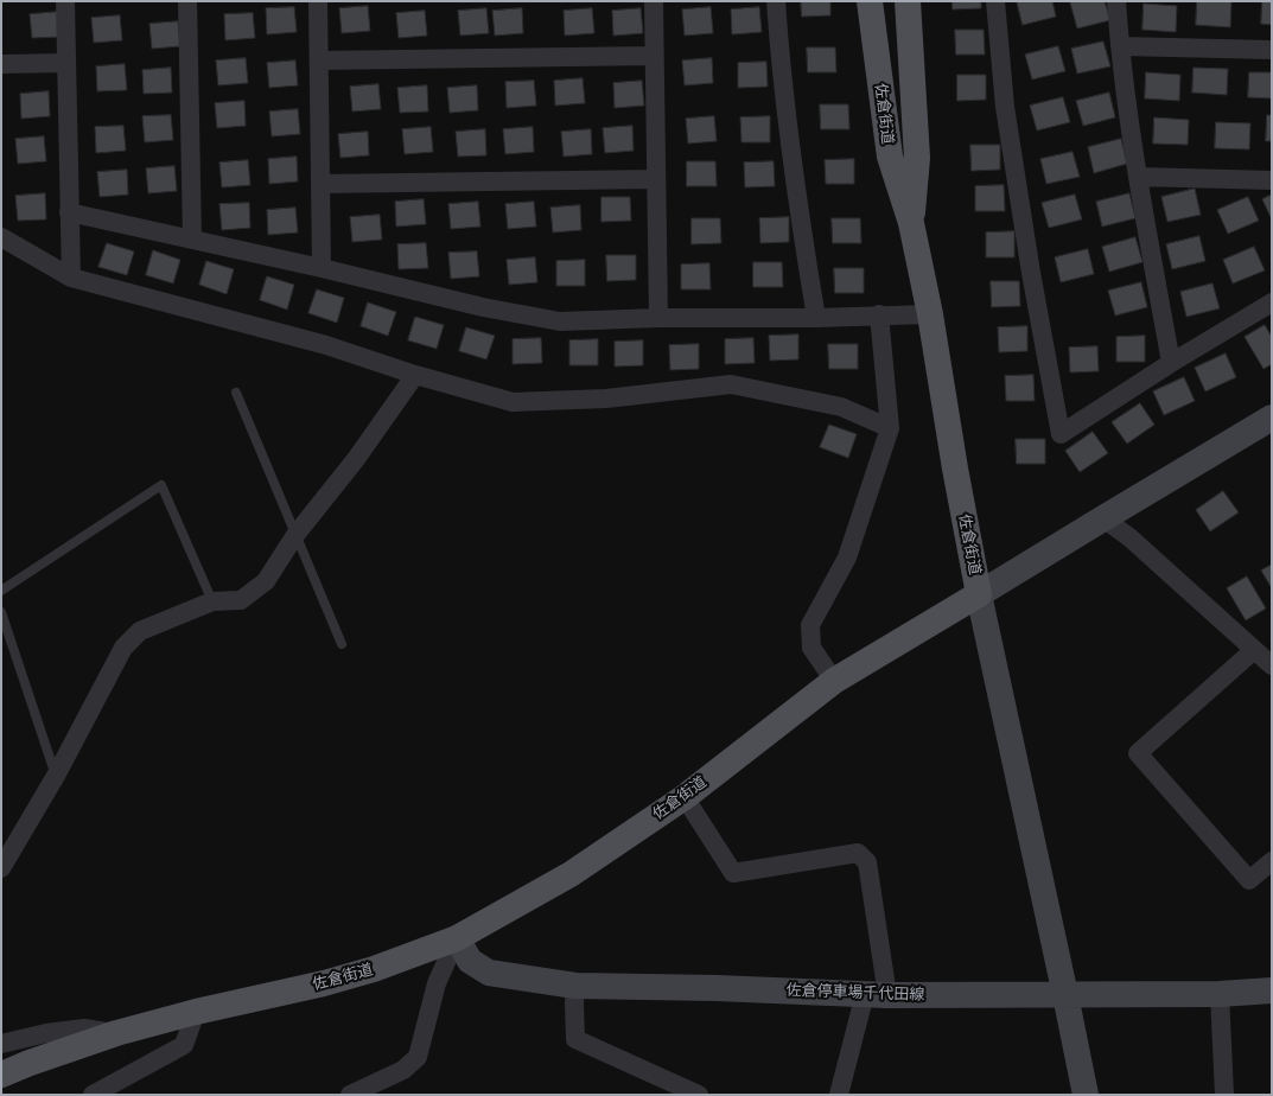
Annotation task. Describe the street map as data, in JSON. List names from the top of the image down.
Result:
{
  "streets": {
    "main road": ["佐倉街道"],
    "street": ["佐倉停車場千代田線"]
  },
  "crossings": [
    ["佐倉街道", "佐倉停車場千代田線"]
  ]
}
